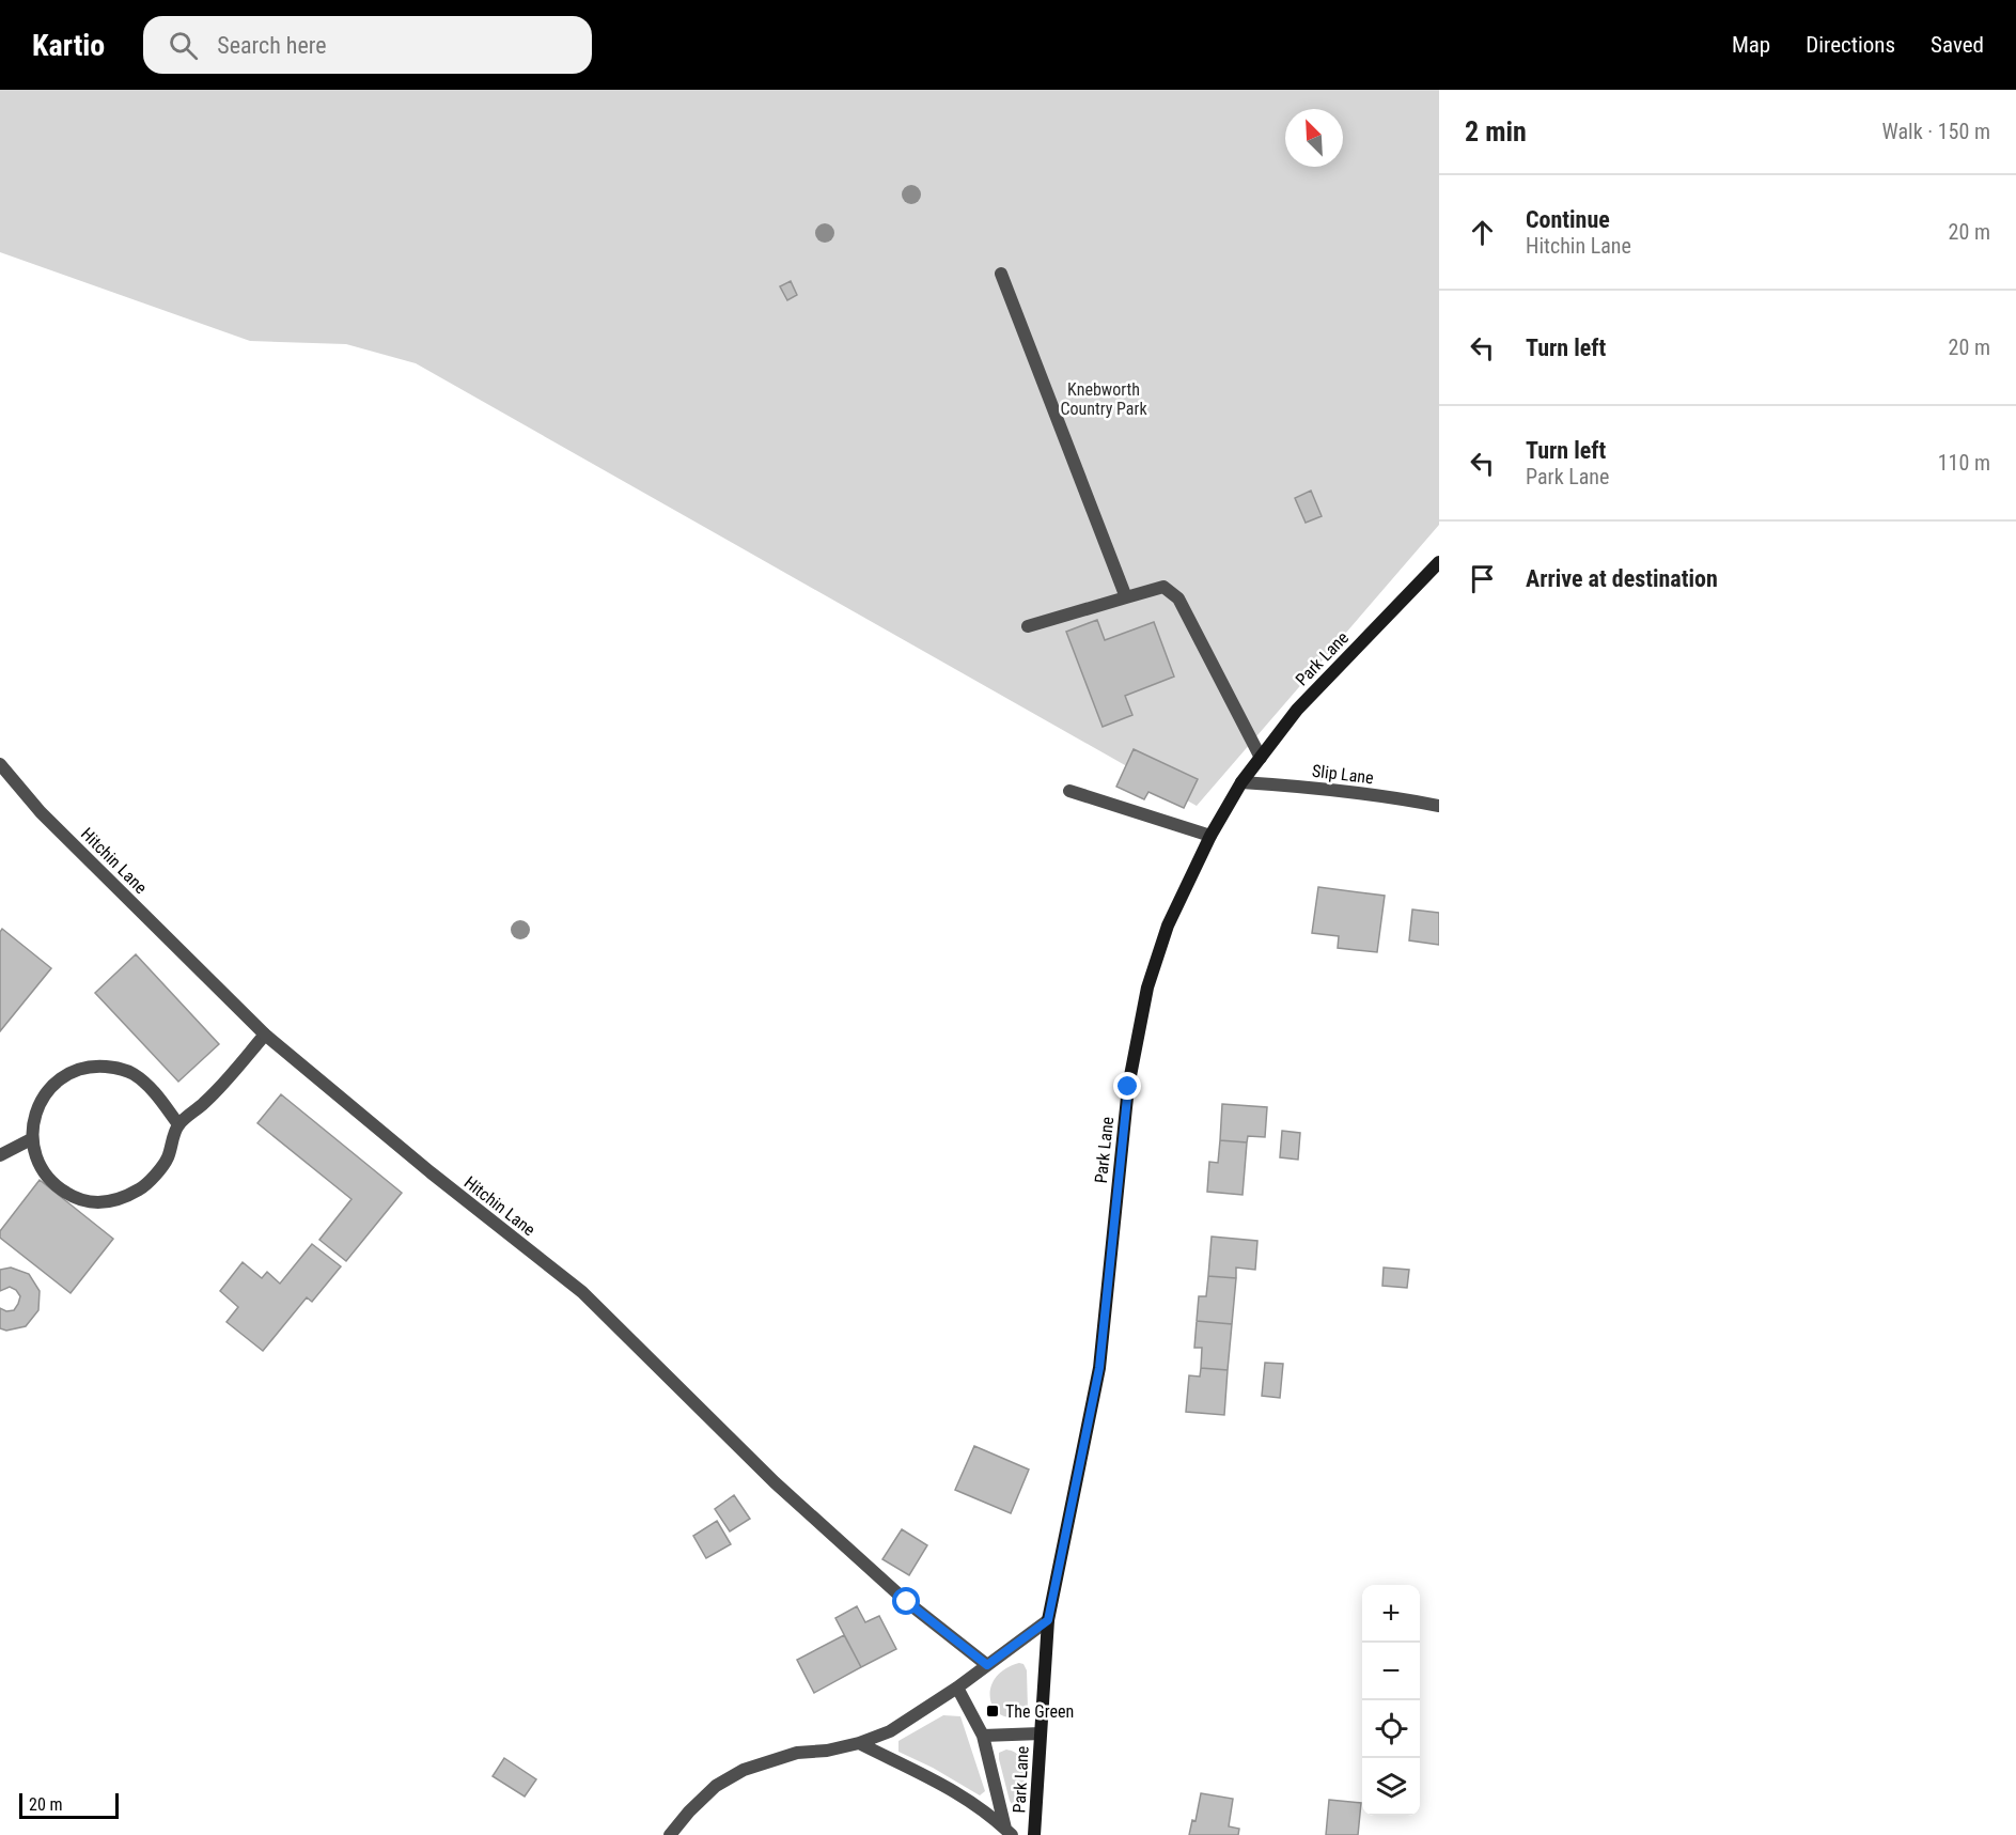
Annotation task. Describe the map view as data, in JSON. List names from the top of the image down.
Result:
{
  "streets": {
    "street": ["Park Lane", "Slip Lane", "Hitchin Lane"]
  },
  "crossings": [
    ["Park Lane", "Slip Lane"]
  ],
  "parks": ["Knebworth Country Park"],
  "places": {
    "transit": ["The Green"]
  },
  "scale_bar": "20 m",
  "north": "top left",
  "page": {
    "header": "Kartio",
    "search": "Search here",
    "nav": ["Map", "Directions", "Saved"],
    "heading": ["2 min", "Walk · 150 m"],
    "list": [
      ["Continue", "Hitchin Lane", "20 m"],
      ["Turn left", "20 m"],
      ["Turn left", "Park Lane", "110 m"],
      "Arrive at destination"
    ],
    "map_buttons": ["+", "−"],
    "scale": "20 m"
  }
}
